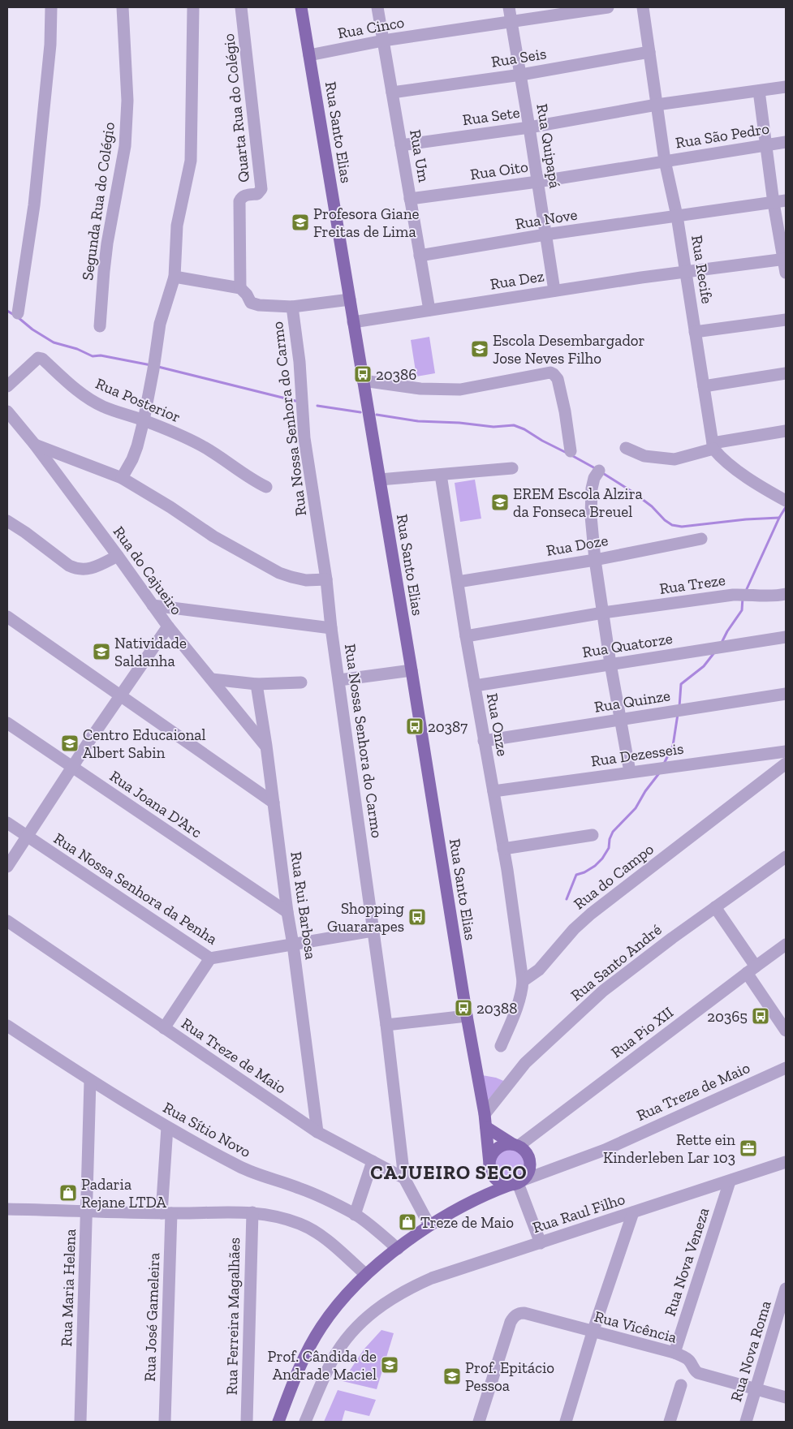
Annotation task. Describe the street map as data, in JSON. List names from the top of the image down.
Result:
{
  "streets": {
    "main road": ["Rua Santo Elias"],
    "street": [
      "Rua Cinco",
      "Rua Seis",
      "Quarta Rua do Colégio",
      "Rua Sete",
      "Rua São Pedro",
      "Rua Quipapá",
      "Rua Um",
      "Rua Oito",
      "Segunda Rua do Colégio",
      "Rua Nove",
      "Rua Recife",
      "Rua Dez",
      "Rua Posterior",
      "Rua Nossa Senhora do Carmo",
      "Rua Doze",
      "Rua do Cajueiro",
      "Rua Treze",
      "Rua Quatorze",
      "Rua Quinze",
      "Rua Onze",
      "Rua Dezesseis",
      "Rua Joana D'Arc",
      "Rua do Campo",
      "Rua Nossa Senhora da Penha",
      "Rua Rui Barbosa",
      "Rua Santo André",
      "Rua Pio XII",
      "Rua Treze de Maio",
      "Rua Sítio Novo",
      "Rua Raul Filho",
      "Rua Nova Veneza",
      "Rua Maria Helena",
      "Rua Ferreira Magalhães",
      "Rua José Gameleira",
      "Rua Vicência",
      "Rua Nova Roma"
    ]
  },
  "crossings": [
    ["Rua Cinco", "Rua Santo Elias"],
    ["Rua Cinco", "Rua Quipapá"],
    ["Rua Cinco", "Rua Um"],
    ["Rua Seis", "Rua Quipapá"],
    ["Rua Seis", "Rua Um"],
    ["Rua Seis", "Rua Recife"],
    ["Rua Sete", "Rua Quipapá"],
    ["Rua Sete", "Rua Um"],
    ["Rua Sete", "Rua Recife"],
    ["Rua Santo Elias", "Rua Dez"],
    ["Rua Santo Elias", "Rua Santo André"],
    ["Rua Santo Elias", "Rua Pio XII"],
    ["Rua Santo Elias", "Rua Treze de Maio"],
    ["Rua São Pedro", "Rua Oito"],
    ["Rua São Pedro", "Rua Recife"],
    ["Rua Quipapá", "Rua Oito"],
    ["Rua Quipapá", "Rua Nove"],
    ["Rua Quipapá", "Rua Dez"],
    ["Rua Um", "Rua Oito"],
    ["Rua Um", "Rua Nove"],
    ["Rua Um", "Rua Dez"],
    ["Rua Oito", "Rua Recife"],
    ["Rua Nove", "Rua Recife"],
    ["Rua Recife", "Rua Dez"],
    ["Rua Nossa Senhora do Carmo", "Rua Nossa Senhora da Penha"],
    ["Rua Nossa Senhora do Carmo", "Rua Treze de Maio"],
    ["Rua Doze", "Rua Onze"],
    ["Rua do Cajueiro", "Rua Rui Barbosa"],
    ["Rua Treze", "Rua Onze"],
    ["Rua Quatorze", "Rua Onze"],
    ["Rua Quinze", "Rua Onze"],
    ["Rua Onze", "Rua Dezesseis"],
    ["Rua Onze", "Rua do Campo"],
    ["Rua Joana D'Arc", "Rua Rui Barbosa"],
    ["Rua Nossa Senhora da Penha", "Rua Rui Barbosa"],
    ["Rua Rui Barbosa", "Rua Treze de Maio"],
    ["Rua Pio XII", "Rua Treze de Maio"],
    ["Rua Sítio Novo", "Rua Maria Helena"],
    ["Rua Sítio Novo", "Rua José Gameleira"],
    ["Rua Raul Filho", "Rua Nova Veneza"],
    ["Rua Nova Veneza", "Rua Vicência"],
    ["Rua Vicência", "Rua Nova Roma"]
  ],
  "districts": ["CAJUEIRO SECO"],
  "places": {
    "school or university": [
      "Profesora Giane Freitas de Lima",
      "Escola Desembargador Jose Neves Filho",
      "EREM Escola Alzira da Fonseca Breuel",
      "Natividade Saldanha",
      "Centro Educaional Albert Sabin",
      "Prof. Cândida de Andrade Maciel",
      "Prof. Epitácio Pessoa"
    ],
    "bus stop": [
      "20386",
      "20387",
      "Shopping Guararapes",
      "20388",
      "20365"
    ],
    "office": ["Rette ein Kinderleben Lar 103"],
    "shop": ["Padaria Rejane LTDA", "Treze de Maio"]
  }
}
